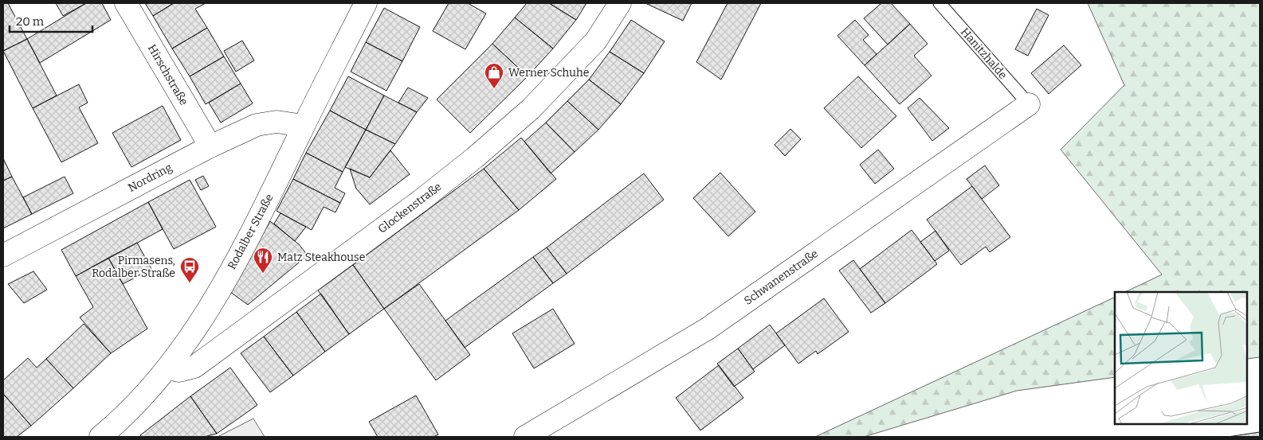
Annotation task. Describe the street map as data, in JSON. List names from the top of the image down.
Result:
{
  "streets": {
    "street": [
      "Hirschstraße",
      "Nordring",
      "Glockenstraße",
      "Rodalber Straße",
      "Schwanenstraße"
    ],
    "lane": ["Hanitzhalde"]
  },
  "crossings": [
    ["Hanitzhalde", "Schwanenstraße"],
    ["Hirschstraße", "Nordring"],
    ["Nordring", "Rodalber Straße"],
    ["Glockenstraße", "Rodalber Straße"]
  ],
  "places": {
    "shop": ["Werner Schuhe"],
    "restaurant": ["Matz Steakhouse"],
    "bus stop": ["Pirmasens, Rodalber Straße"]
  },
  "scale_bar": "20 m"
}
